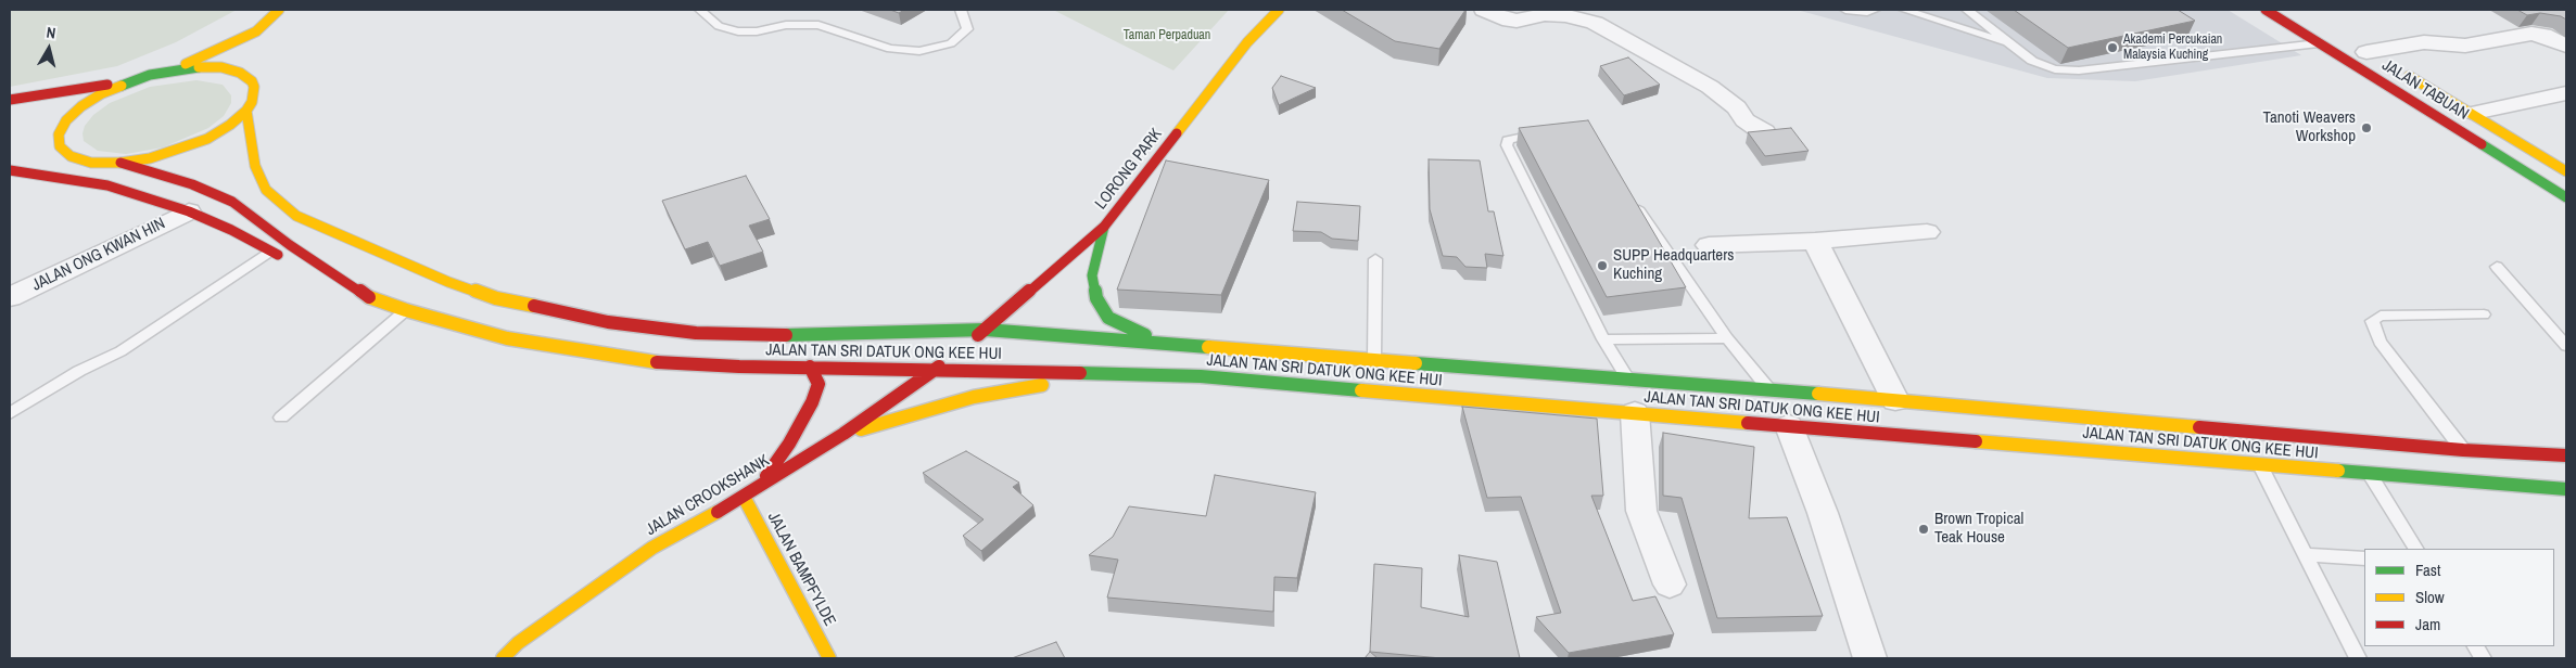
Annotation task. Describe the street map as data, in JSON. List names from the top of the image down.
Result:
{
  "streets": {
    "main road": [
      "JALAN TABUAN",
      "LORONG PARK",
      "JALAN TAN SRI DATUK ONG KEE HUI",
      "JALAN CROOKSHANK",
      "JALAN BAMPFYLDE"
    ],
    "street": ["JALAN ONG KWAN HIN"]
  },
  "crossings": [
    ["LORONG PARK", "JALAN TAN SRI DATUK ONG KEE HUI"],
    ["JALAN TAN SRI DATUK ONG KEE HUI", "JALAN CROOKSHANK"],
    ["JALAN CROOKSHANK", "JALAN BAMPFYLDE"]
  ],
  "parks": ["Taman Perpaduan"],
  "places": [
    "Akademi Percukaian Malaysia Kuching",
    "Tanoti Weavers Workshop",
    "SUPP Headquarters Kuching",
    "Brown Tropical Teak House"
  ],
  "legend": ["Fast", "Slow", "Jam"],
  "north": "top"
}
